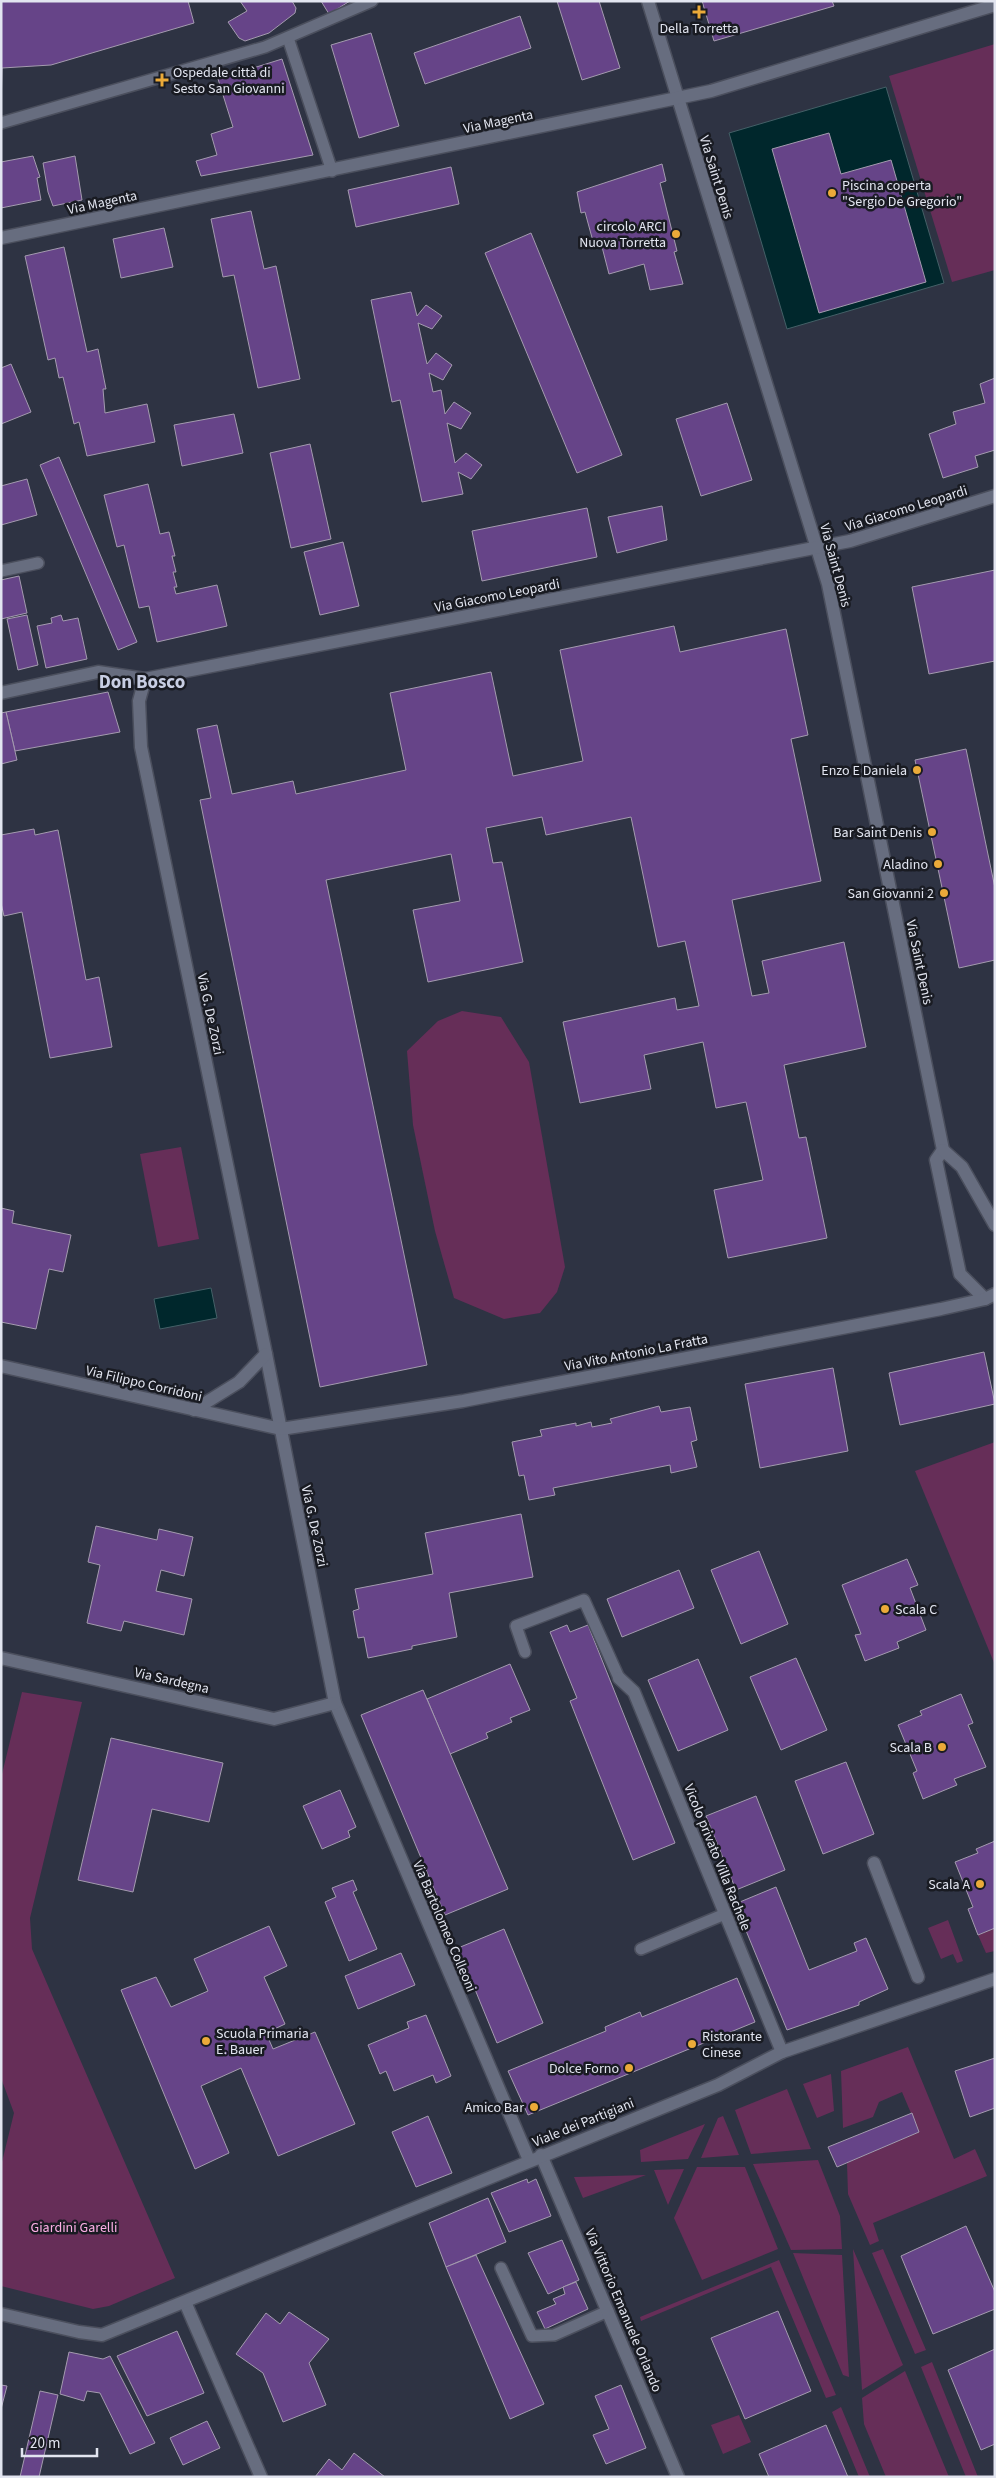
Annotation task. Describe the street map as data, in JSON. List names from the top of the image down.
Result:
{
  "streets": {
    "street": [
      "Via Magenta",
      "Via Saint Denis",
      "Via Giacomo Leopardi",
      "Via G. De Zorzi",
      "Via Vito Antonio La Fratta",
      "Via Filippo Corridoni",
      "Via Sardegna",
      "Vicolo privato Villa Rachele",
      "Via Bartolomeo Colleoni",
      "Viale dei Partigiani",
      "Via Vittorio Emanuele Orlando"
    ]
  },
  "crossings": [
    ["Via Magenta", "Via Saint Denis"],
    ["Via Saint Denis", "Via Giacomo Leopardi"],
    ["Via Giacomo Leopardi", "Via G. De Zorzi"],
    ["Via G. De Zorzi", "Via Vito Antonio La Fratta"],
    ["Via G. De Zorzi", "Via Filippo Corridoni"],
    ["Via G. De Zorzi", "Via Sardegna"],
    ["Via G. De Zorzi", "Via Bartolomeo Colleoni"],
    ["Via Vito Antonio La Fratta", "Via Filippo Corridoni"],
    ["Via Sardegna", "Via Bartolomeo Colleoni"],
    ["Vicolo privato Villa Rachele", "Viale dei Partigiani"],
    ["Via Bartolomeo Colleoni", "Viale dei Partigiani"],
    ["Via Bartolomeo Colleoni", "Via Vittorio Emanuele Orlando"],
    ["Viale dei Partigiani", "Via Vittorio Emanuele Orlando"]
  ],
  "districts": ["Don Bosco"],
  "parks": ["Giardini Garelli"],
  "places": {
    "health": ["Della Torretta", "Ospedale città di Sesto San Giovanni"],
    "other": [
      "Piscina coperta \"Sergio De Gregorio\"",
      "circolo ARCI Nuova Torretta",
      "Enzo E Daniela",
      "Bar Saint Denis",
      "Aladino",
      "San Giovanni 2",
      "Scala C",
      "Scala B",
      "Scala A",
      "Scuola Primaria E. Bauer",
      "Ristorante Cinese",
      "Dolce Forno",
      "Amico Bar"
    ]
  },
  "scale_bar": "20 m"
}
